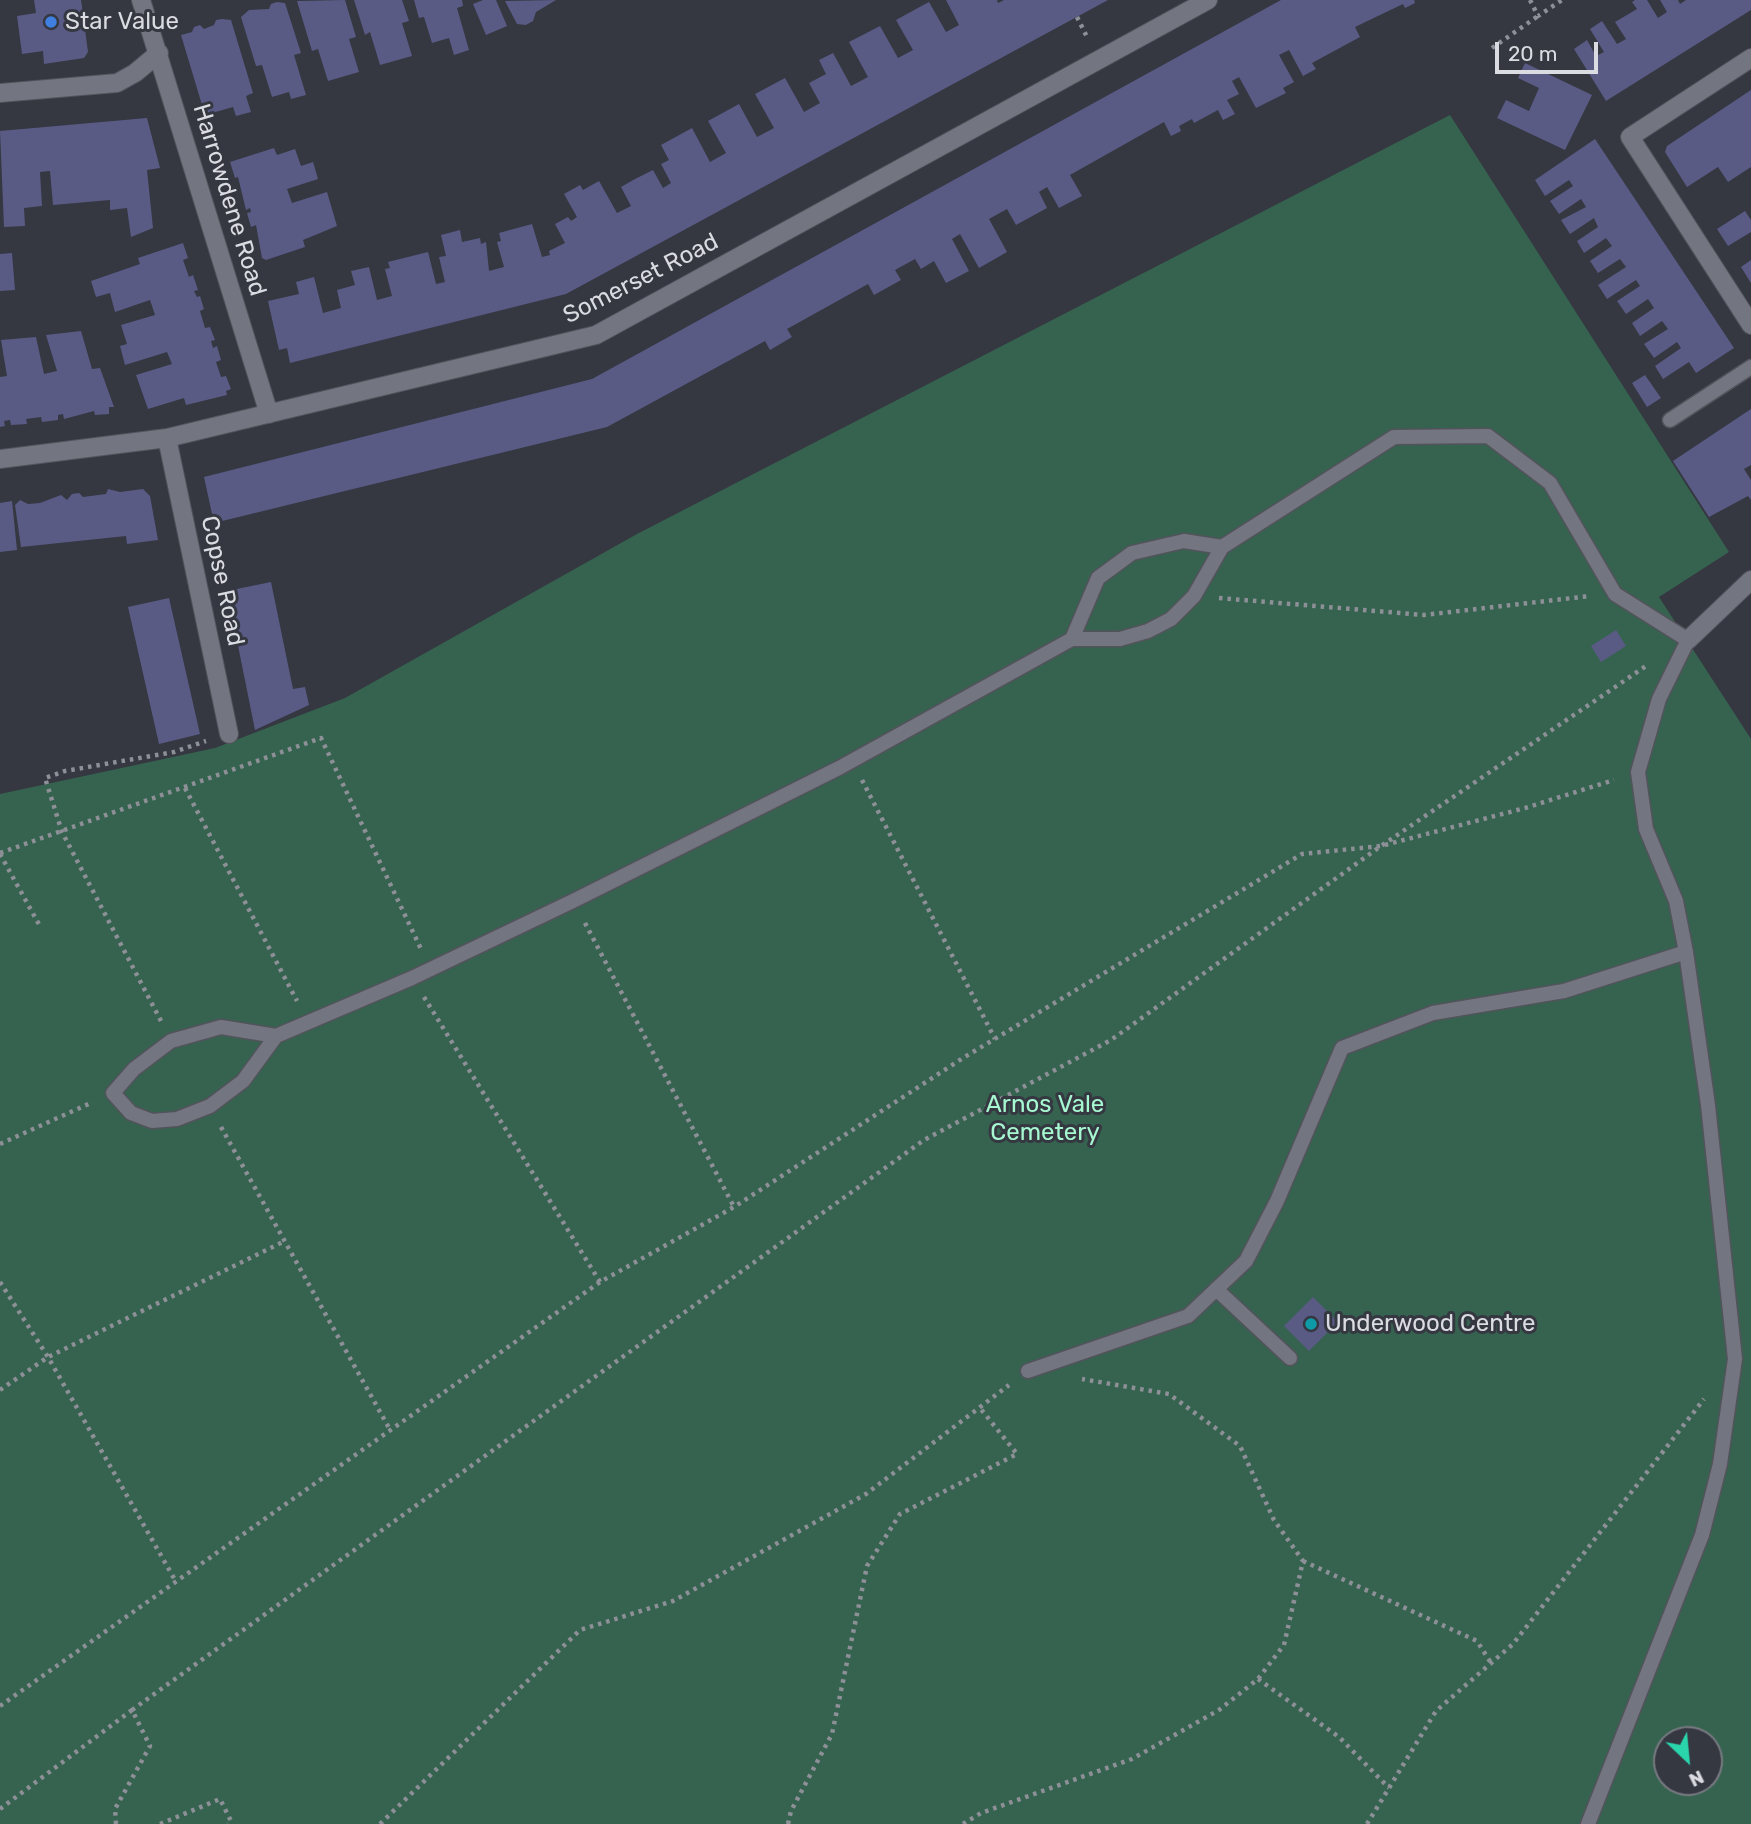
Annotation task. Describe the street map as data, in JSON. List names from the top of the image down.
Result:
{
  "streets": {
    "street": ["Harrowdene Road", "Somerset Road", "Copse Road"]
  },
  "crossings": [
    ["Harrowdene Road", "Somerset Road"],
    ["Somerset Road", "Copse Road"]
  ],
  "parks": ["Arnos Vale Cemetery"],
  "places": ["Star Value", "Underwood Centre"],
  "scale_bar": "20 m",
  "north": "bottom right"
}
